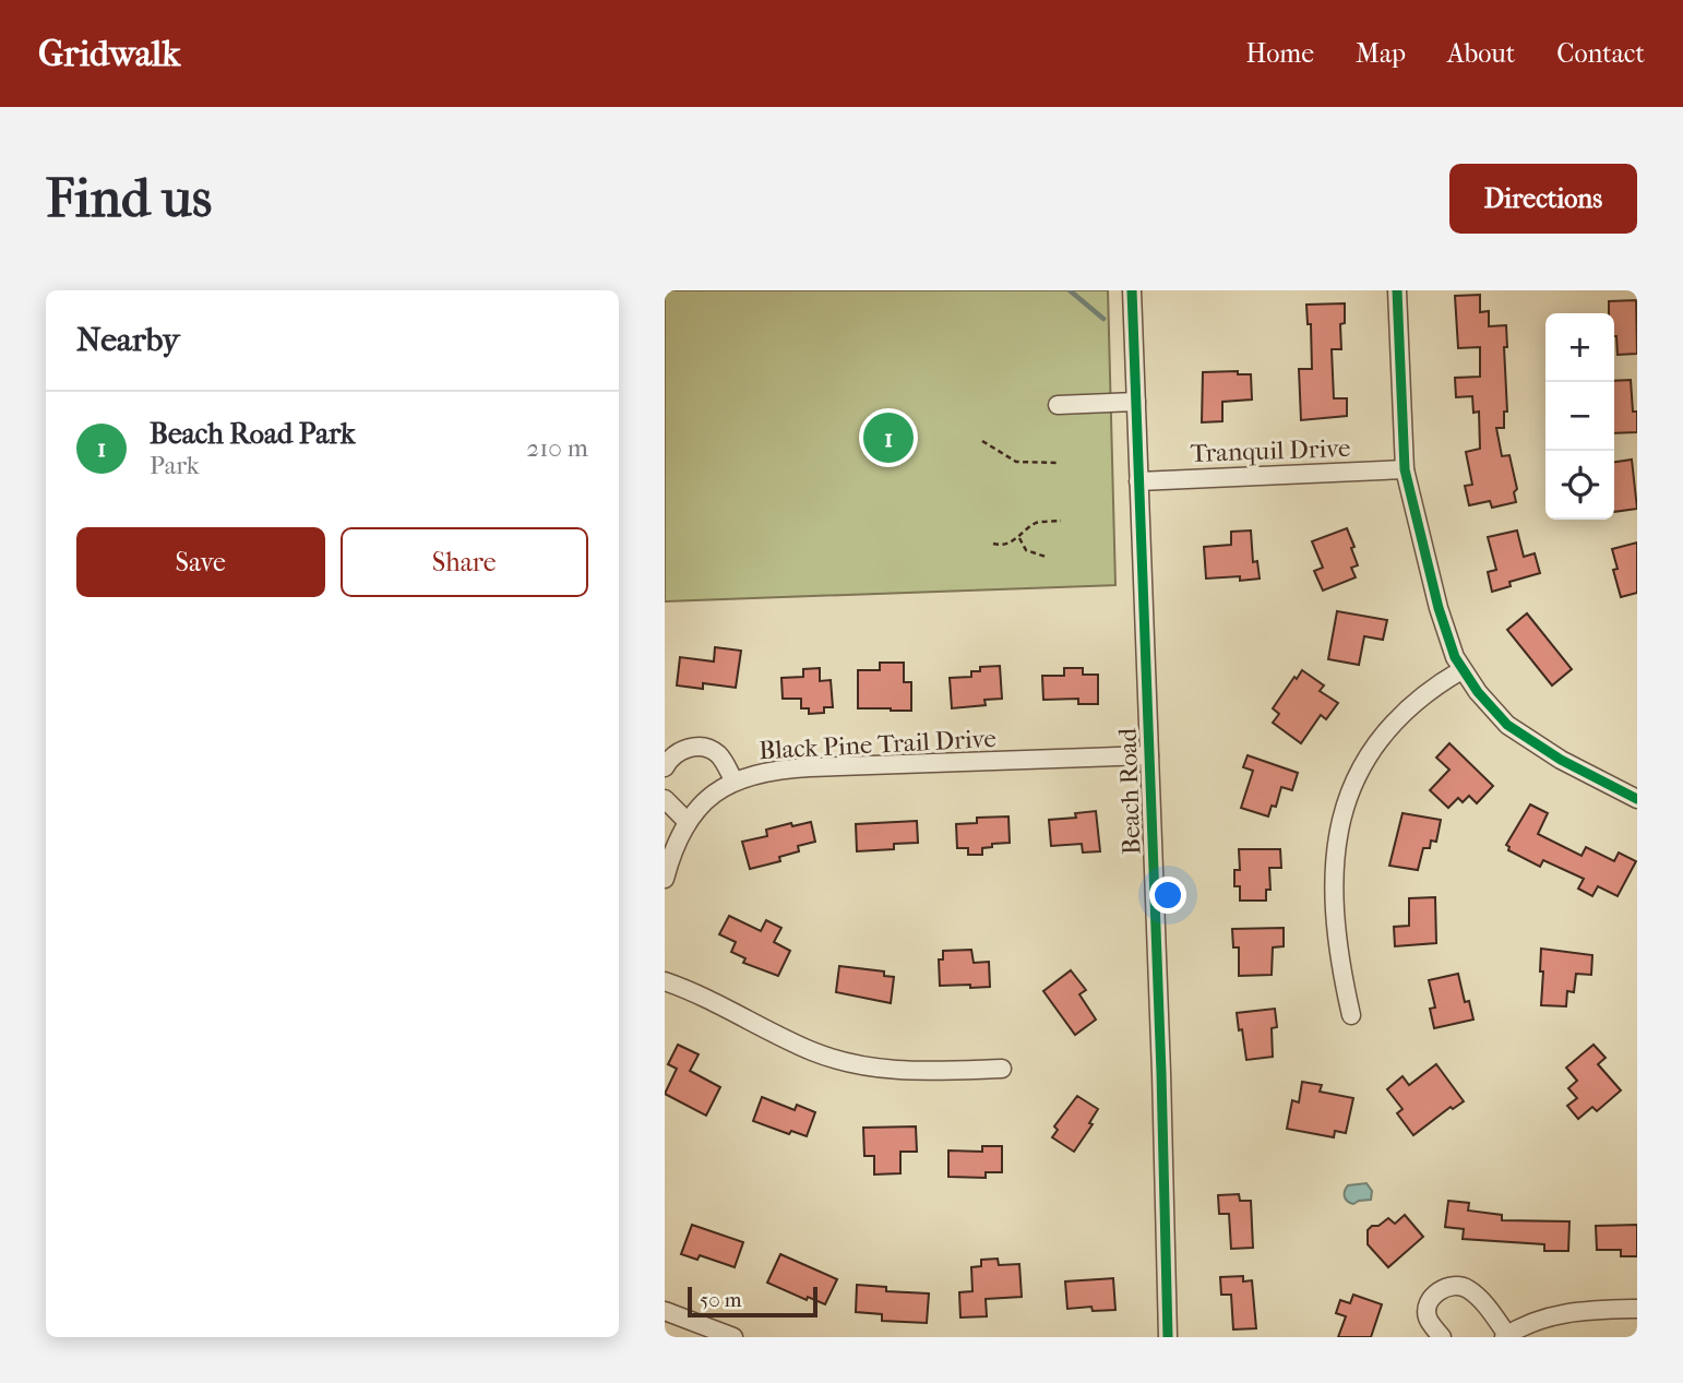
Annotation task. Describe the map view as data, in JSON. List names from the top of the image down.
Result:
{
  "streets": {
    "street": ["Tranquil Drive", "Black Pine Trail Drive", "Beach Road"]
  },
  "crossings": [
    ["Tranquil Drive", "Beach Road"],
    ["Black Pine Trail Drive", "Beach Road"]
  ],
  "scale_bar": "50 m",
  "page": {
    "header": "Gridwalk",
    "nav": [
      "Home",
      "Map",
      "About",
      "Contact"
    ],
    "buttons": [
      "Directions",
      ["Save", "Share"]
    ],
    "title": "Find us",
    "heading": "Nearby",
    "map_buttons": ["+", "−"],
    "list": [
      {
        "mark": "1",
        "name": "Beach Road Park",
        "note": "Park",
        "value": "210 m"
      }
    ],
    "pins": "1",
    "scale": "50 m"
  }
}
